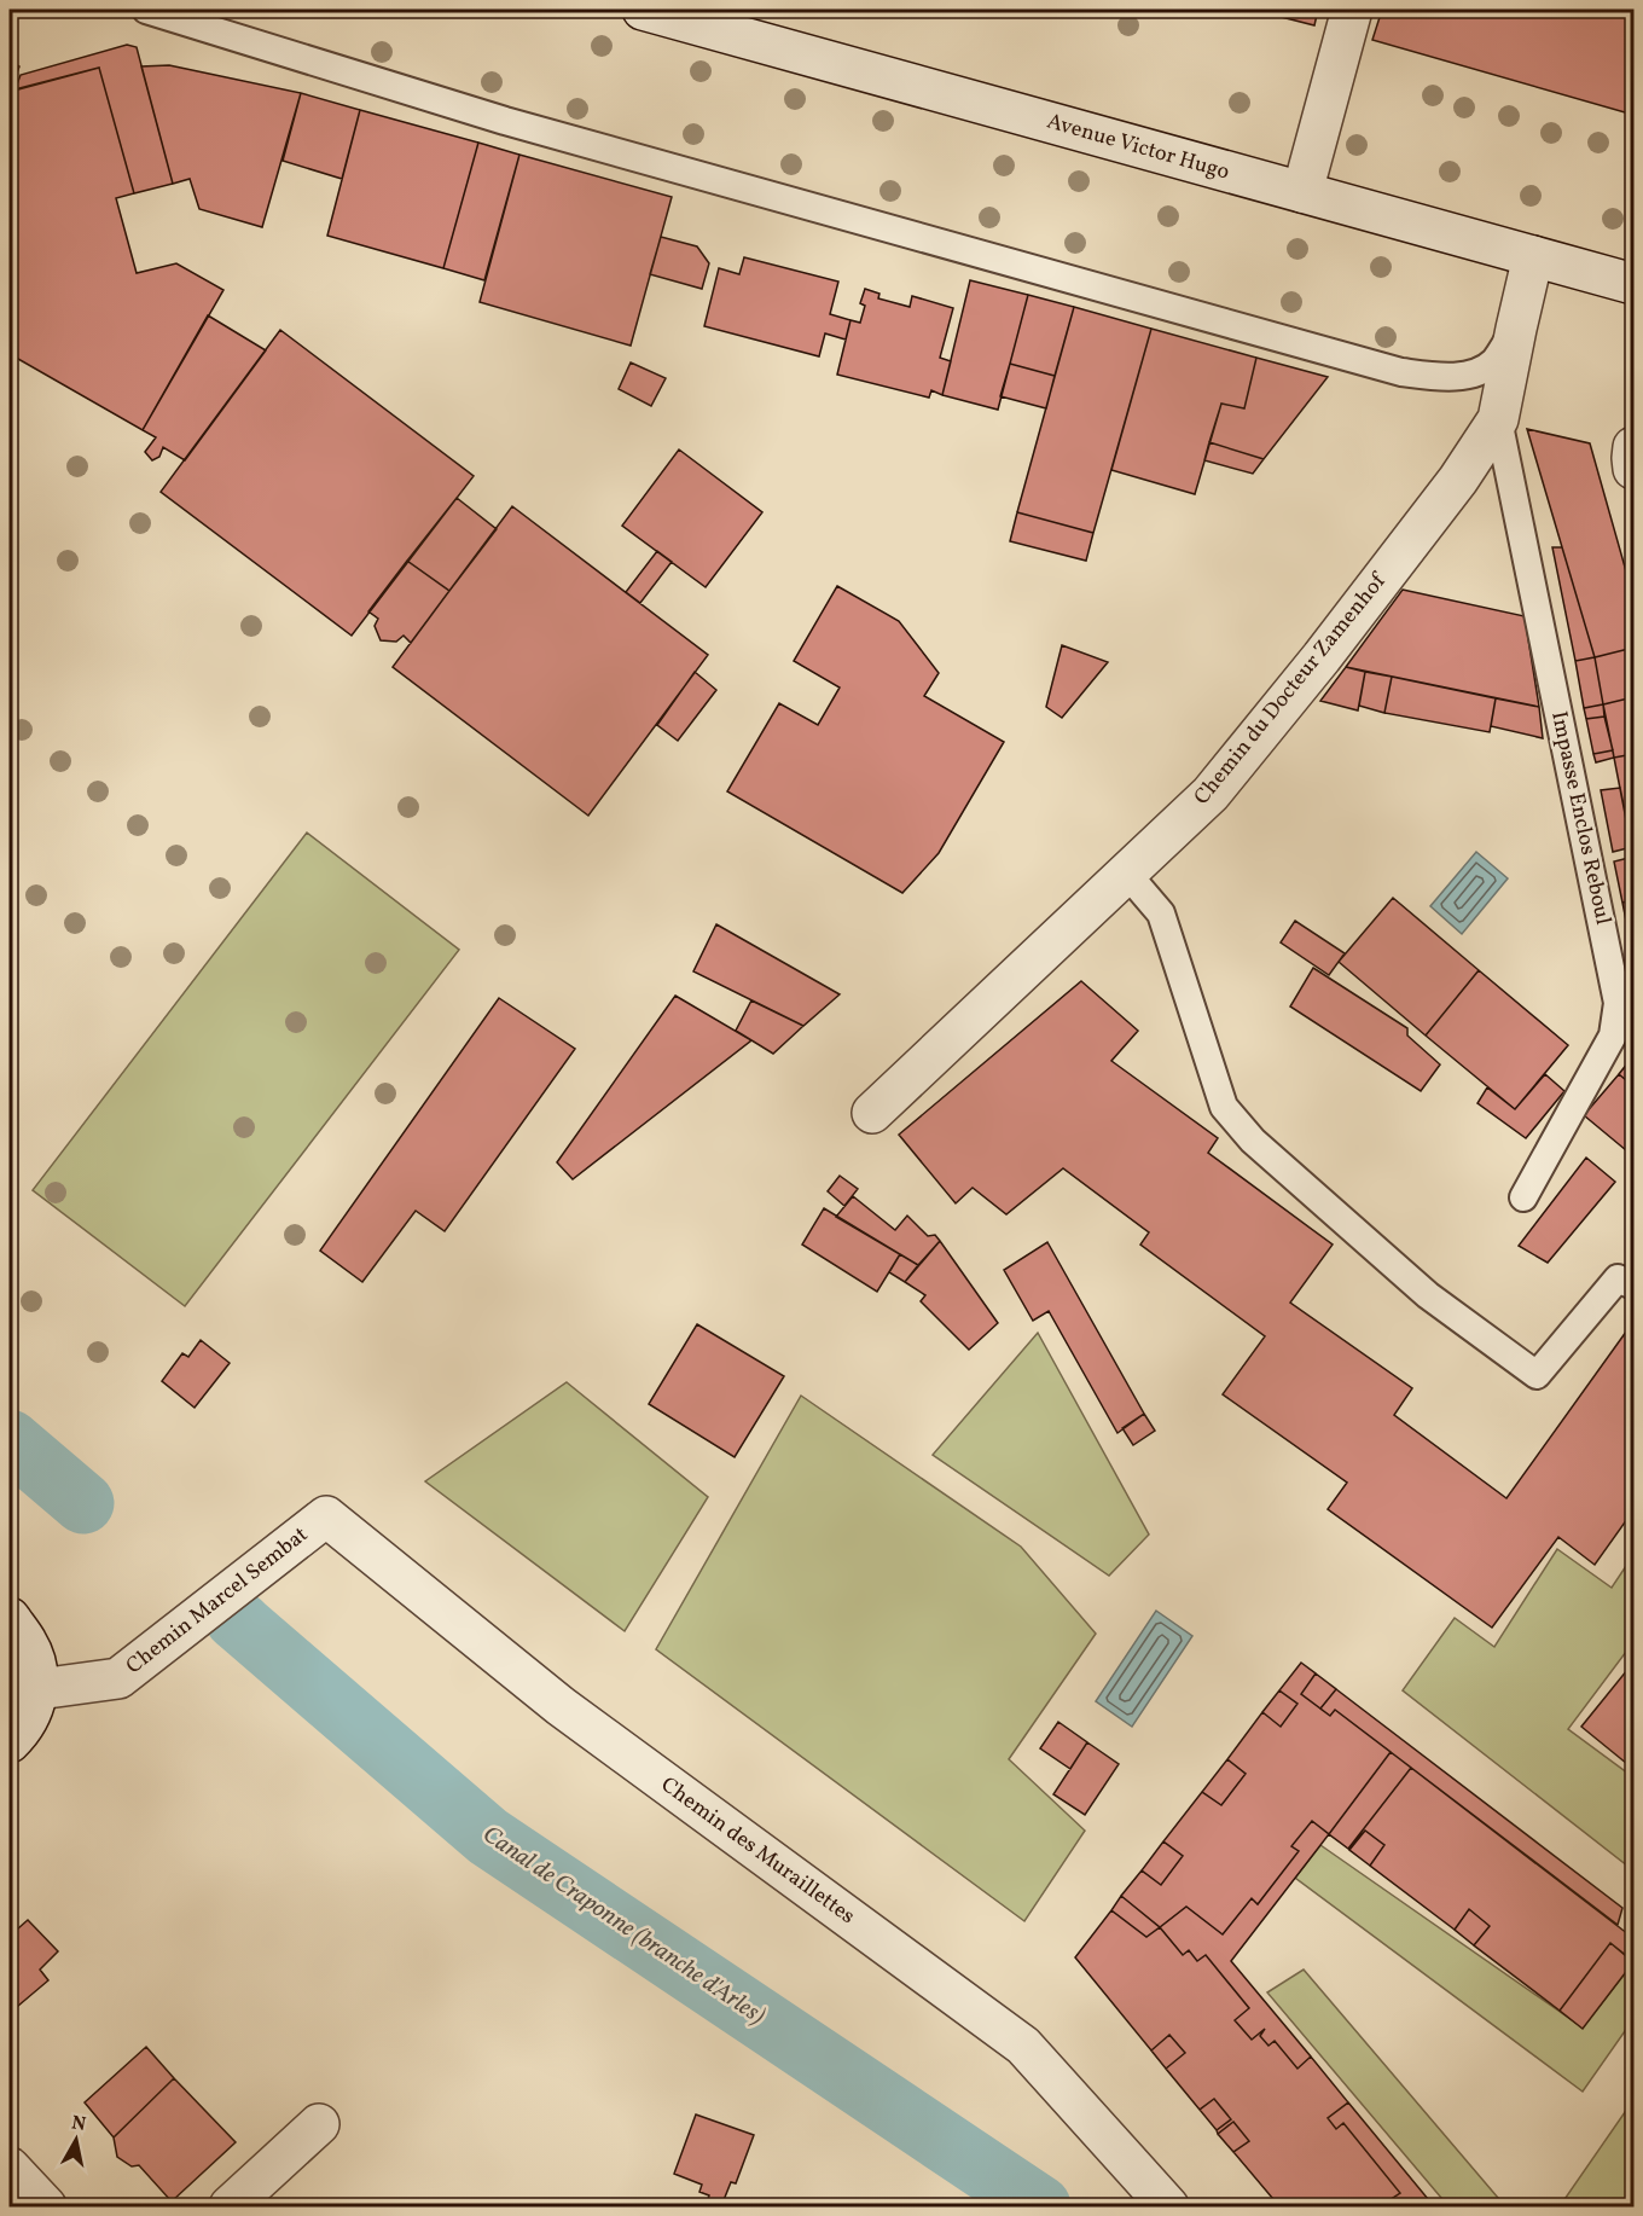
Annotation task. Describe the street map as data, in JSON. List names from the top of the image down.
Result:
{
  "streets": {
    "street": [
      "Avenue Victor Hugo",
      "Chemin du Docteur Zamenhof",
      "Chemin Marcel Sembat",
      "Chemin des Muraillettes"
    ],
    "lane": ["Impasse Enclos Reboul"]
  },
  "crossings": [
    ["Avenue Victor Hugo", "Chemin du Docteur Zamenhof"],
    ["Chemin du Docteur Zamenhof", "Impasse Enclos Reboul"],
    ["Chemin Marcel Sembat", "Chemin des Muraillettes"]
  ],
  "water": ["Canal de Craponne (branche d'Arles)"],
  "north": "top"
}
